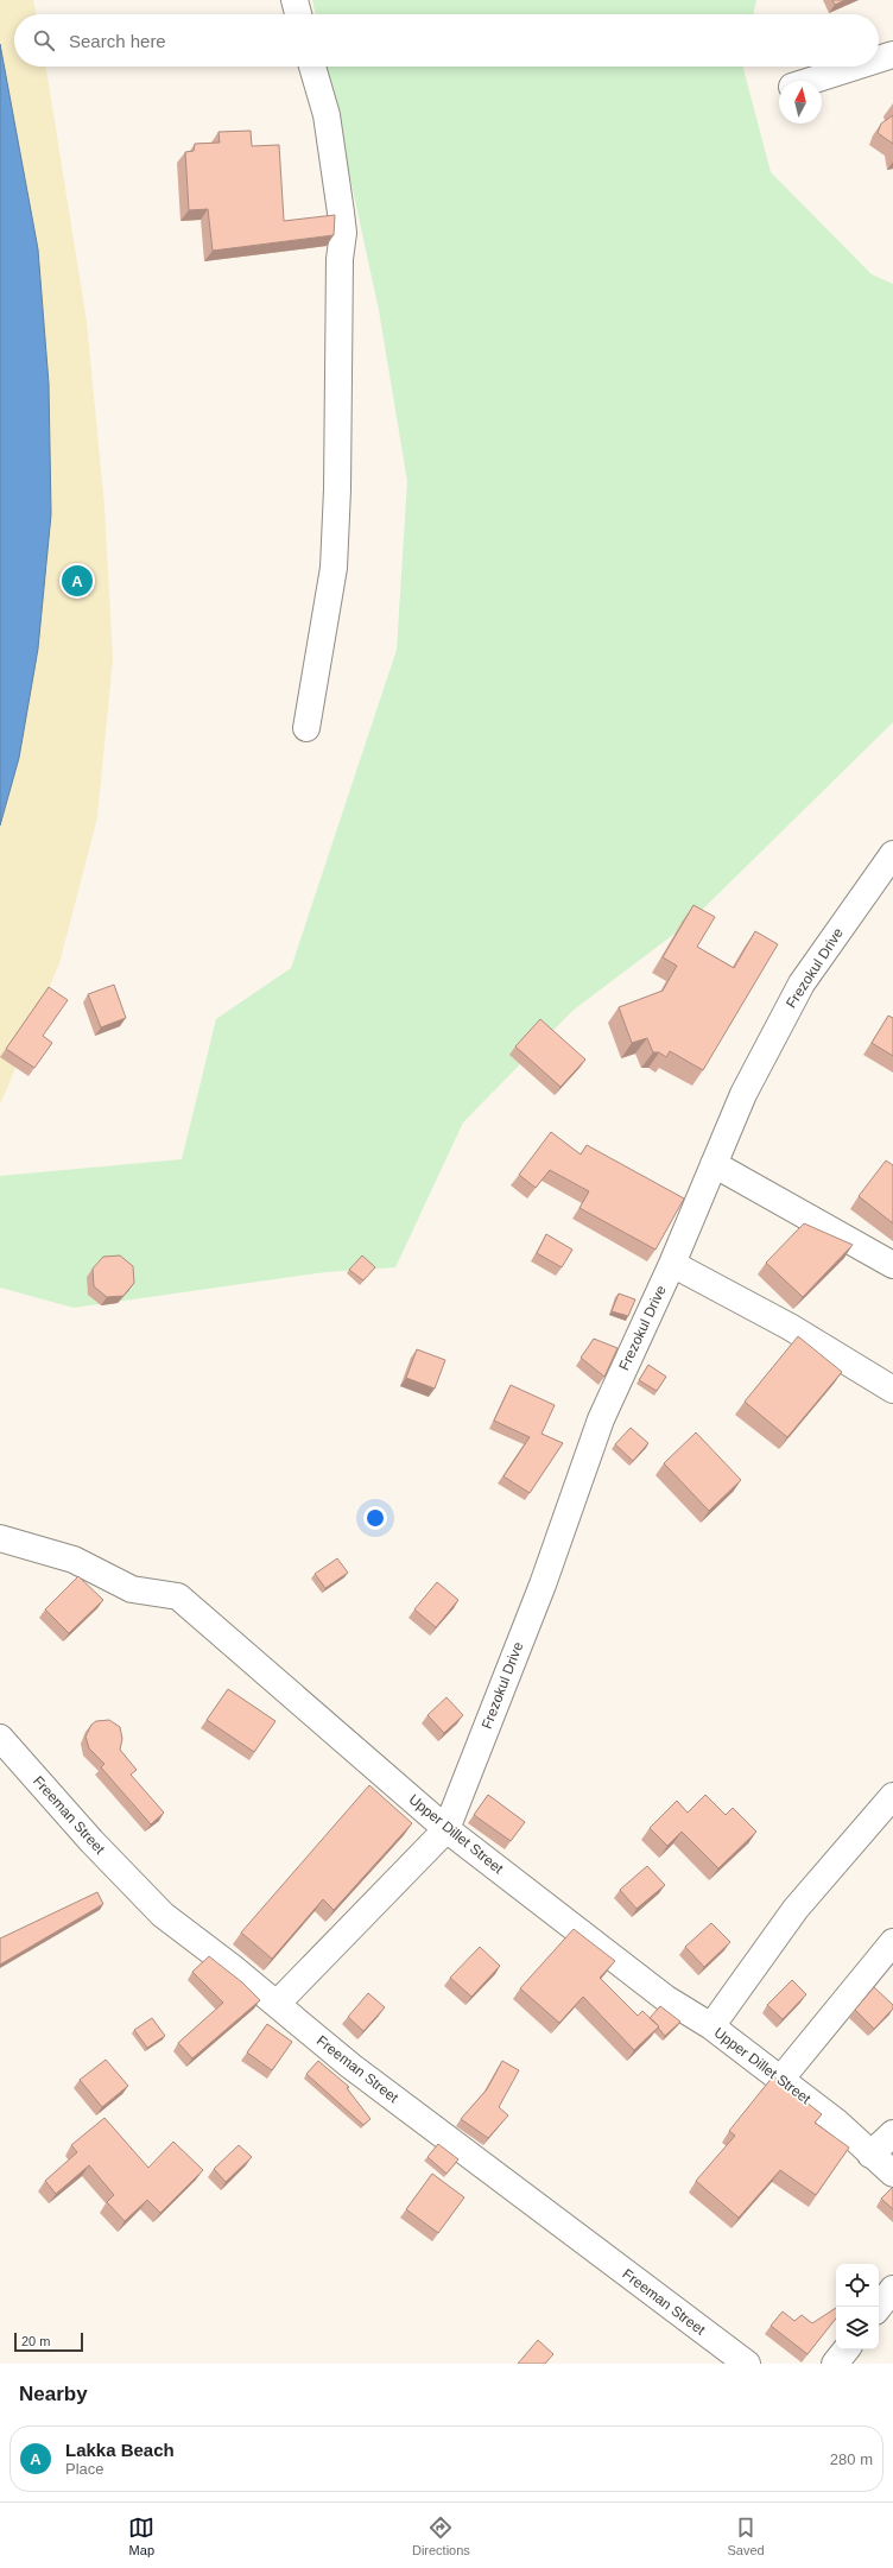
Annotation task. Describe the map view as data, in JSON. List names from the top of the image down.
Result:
{
  "streets": {
    "street": ["Frezokul Drive", "Freeman Street", "Upper Dillet Street"]
  },
  "crossings": [
    ["Frezokul Drive", "Upper Dillet Street"]
  ],
  "scale_bar": "20 m",
  "north": "top",
  "page": {
    "search": "Search here",
    "pins": "A",
    "scale": "20 m",
    "heading": "Nearby",
    "list": [
      {
        "mark": "A",
        "name": "Lakka Beach",
        "note": "Place",
        "value": "280 m"
      }
    ],
    "nav": ["Map", "Directions", "Saved"]
  }
}
